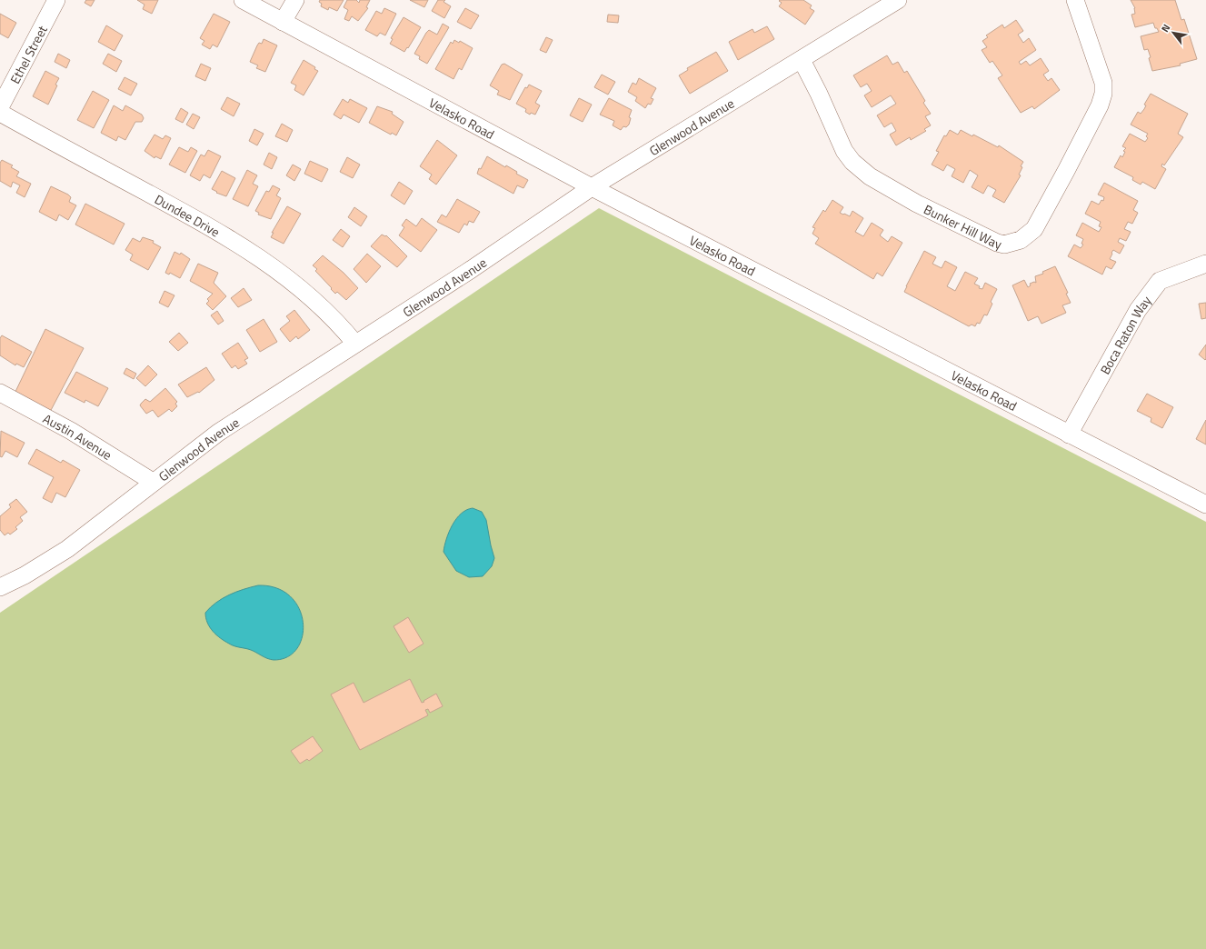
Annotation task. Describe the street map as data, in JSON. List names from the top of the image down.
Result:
{
  "streets": {
    "street": [
      "Ethel Street",
      "Velasko Road",
      "Glenwood Avenue",
      "Dundee Drive",
      "Bunker Hill Way",
      "Boca Raton Way",
      "Austin Avenue"
    ]
  },
  "crossings": [
    ["Velasko Road", "Glenwood Avenue"],
    ["Velasko Road", "Boca Raton Way"],
    ["Glenwood Avenue", "Dundee Drive"],
    ["Glenwood Avenue", "Bunker Hill Way"],
    ["Glenwood Avenue", "Austin Avenue"]
  ],
  "north": "top left"
}
